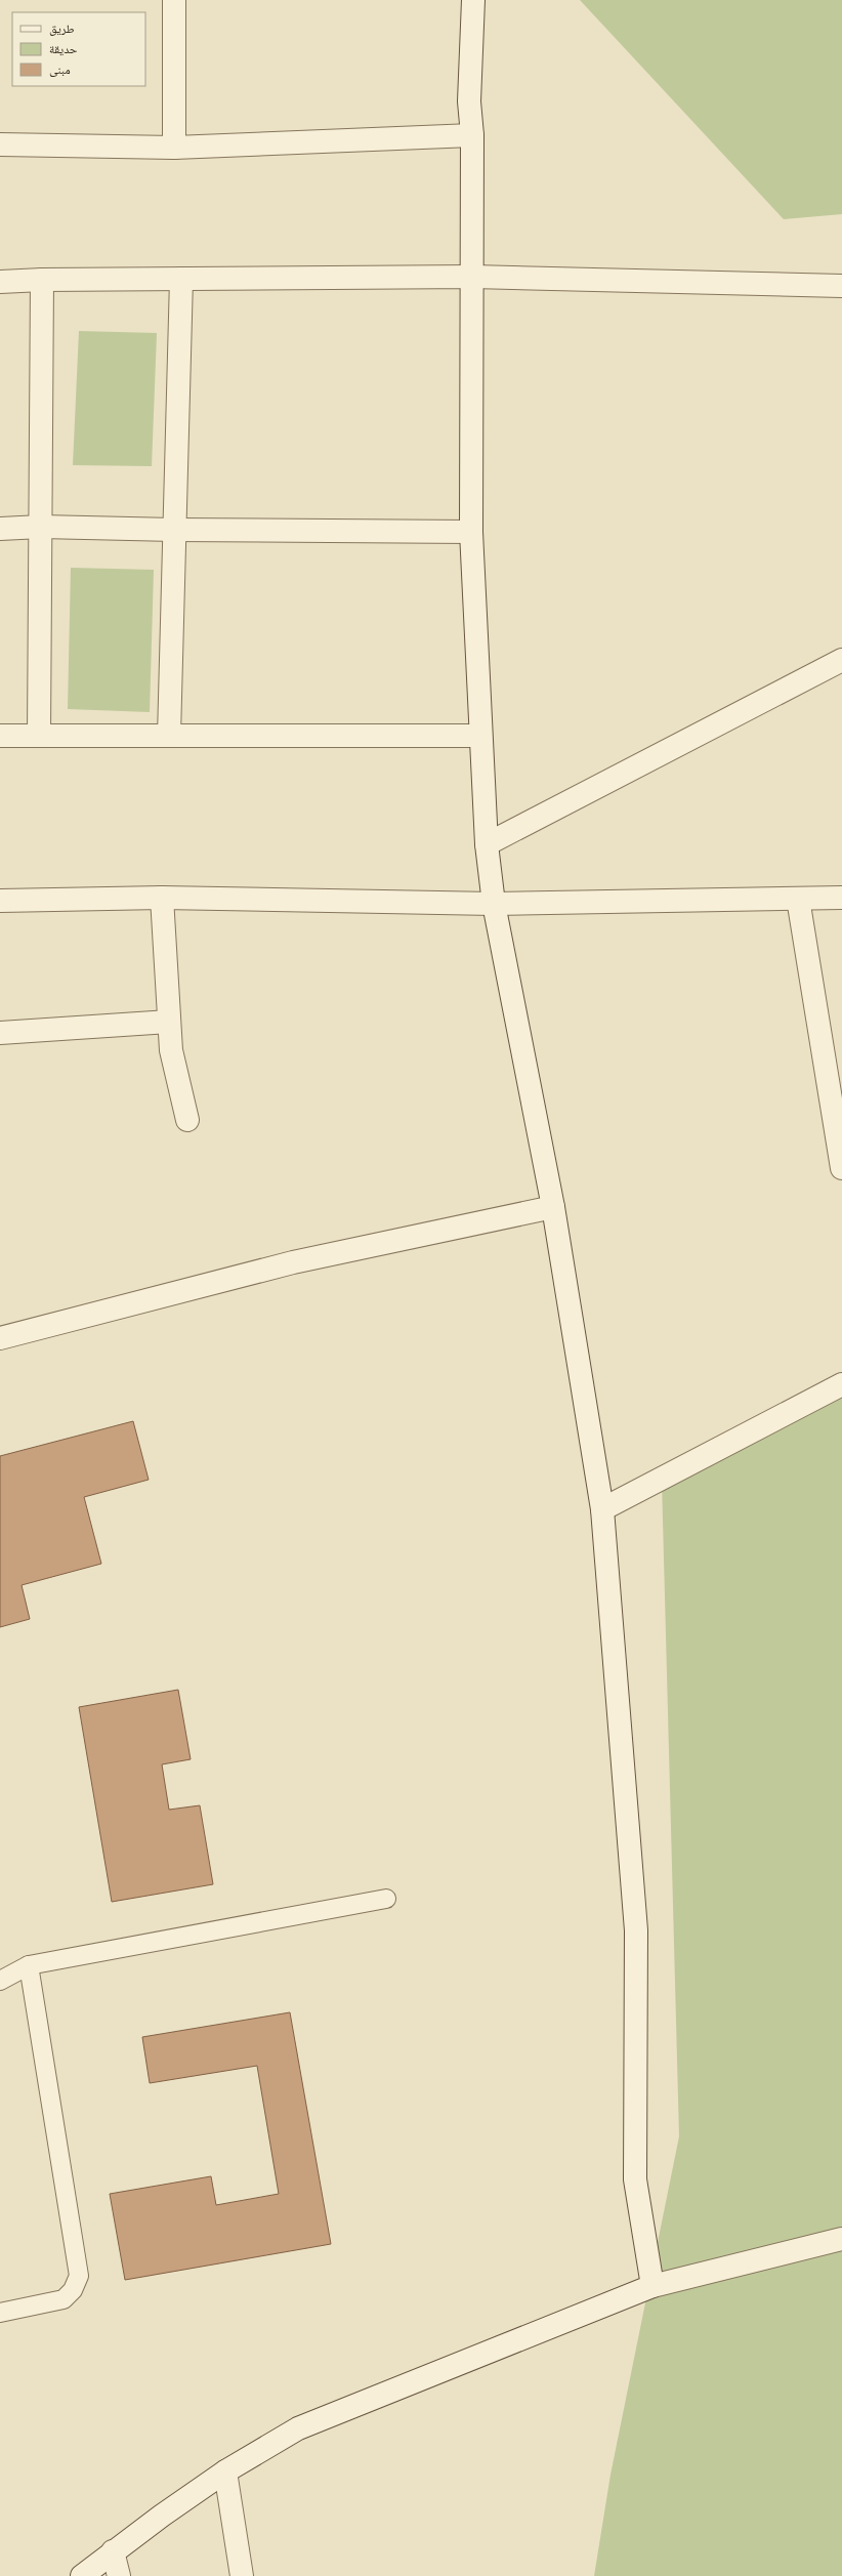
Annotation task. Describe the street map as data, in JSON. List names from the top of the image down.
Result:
{
  "legend": ["طريق", "حديقة", "مبنى"]
}
